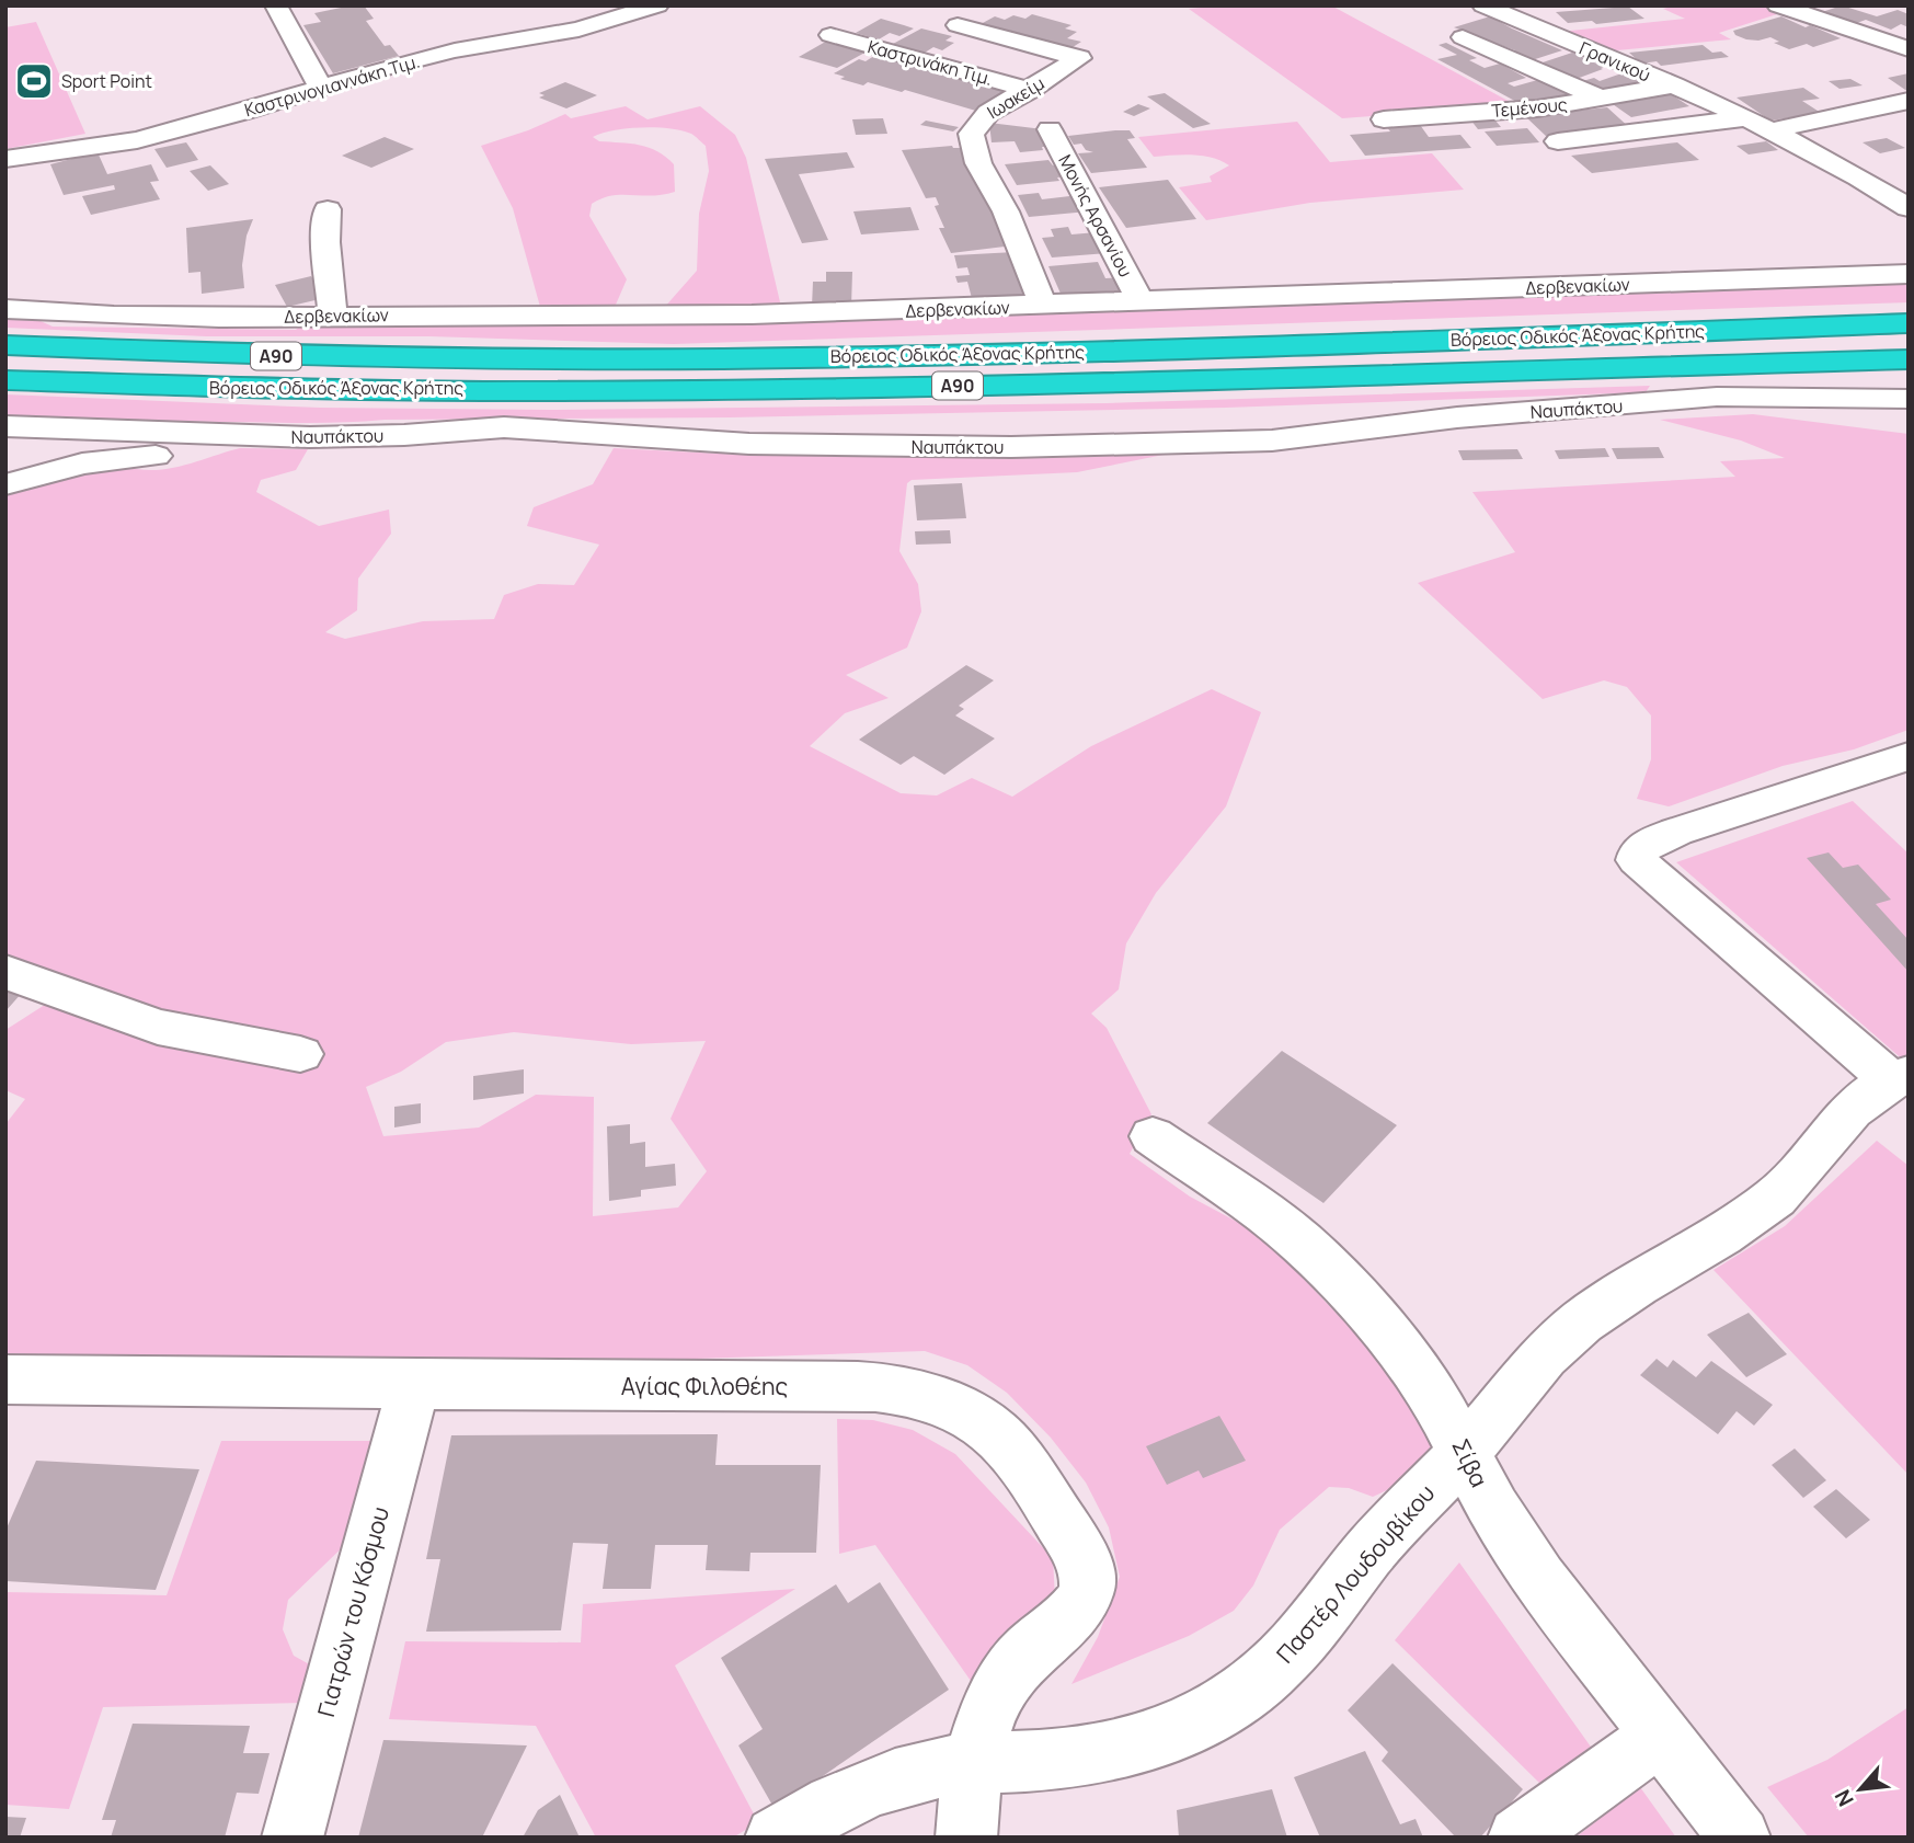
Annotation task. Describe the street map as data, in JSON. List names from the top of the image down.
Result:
{
  "streets": {
    "highway": ["Βόρειος Οδικός Άξονας Κρήτης", "Α90"],
    "street": [
      "Γρανικού",
      "Καστρινάκη Τιμ.",
      "Καστρινογιαννάκη Τιμ.",
      "Ιωακείμ",
      "Τεμένους",
      "Μονής Αρσανίου",
      "Δερβενακίων",
      "Ναυπάκτου",
      "Αγίας Φιλοθέης",
      "Σίβα",
      "Παστέρ Λουδουβίκου",
      "Γιατρών του Κόσμου"
    ]
  },
  "crossings": [
    ["Γρανικού", "Τεμένους"],
    ["Καστρινάκη Τιμ.", "Ιωακείμ"],
    ["Ιωακείμ", "Δερβενακίων"],
    ["Μονής Αρσανίου", "Δερβενακίων"],
    ["Αγίας Φιλοθέης", "Παστέρ Λουδουβίκου"],
    ["Αγίας Φιλοθέης", "Γιατρών του Κόσμου"],
    ["Σίβα", "Παστέρ Λουδουβίκου"]
  ],
  "places": {
    "sports": ["Sport Point"]
  },
  "north": "bottom left"
}
